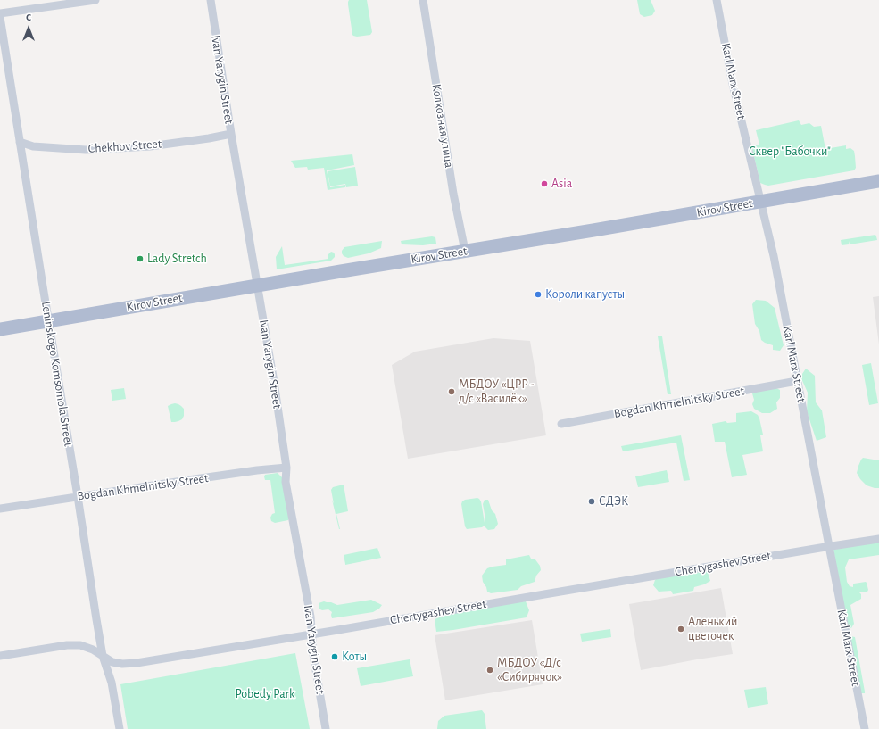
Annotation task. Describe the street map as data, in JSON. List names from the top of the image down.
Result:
{
  "streets": {
    "main road": ["Kirov Street"],
    "street": [
      "Ivan Yarygin Street",
      "Karl Marx Street",
      "Колхозная улица",
      "Chekhov Street",
      "Leninskogo Komsomola Street",
      "Bogdan Khmelnitsky Street",
      "Chertygashev Street"
    ]
  },
  "crossings": [
    ["Ivan Yarygin Street", "Chekhov Street"],
    ["Ivan Yarygin Street", "Kirov Street"],
    ["Ivan Yarygin Street", "Bogdan Khmelnitsky Street"],
    ["Ivan Yarygin Street", "Chertygashev Street"],
    ["Karl Marx Street", "Kirov Street"],
    ["Karl Marx Street", "Bogdan Khmelnitsky Street"],
    ["Karl Marx Street", "Chertygashev Street"],
    ["Колхозная улица", "Kirov Street"],
    ["Chekhov Street", "Leninskogo Komsomola Street"],
    ["Kirov Street", "Leninskogo Komsomola Street"],
    ["Leninskogo Komsomola Street", "Bogdan Khmelnitsky Street"],
    ["Leninskogo Komsomola Street", "Chertygashev Street"]
  ],
  "parks": ["Сквер \"Бабочки\"", "Pobedy Park"],
  "places": [
    "Asia",
    "Lady Stretch",
    "Короли капусты",
    "МБДОУ «ЦРР - д/с «Василёк»",
    "СДЭК",
    "Аленький цветочек",
    "Коты",
    "МБДОУ «Д/с «Сибирячок»"
  ],
  "north": "top"
}
